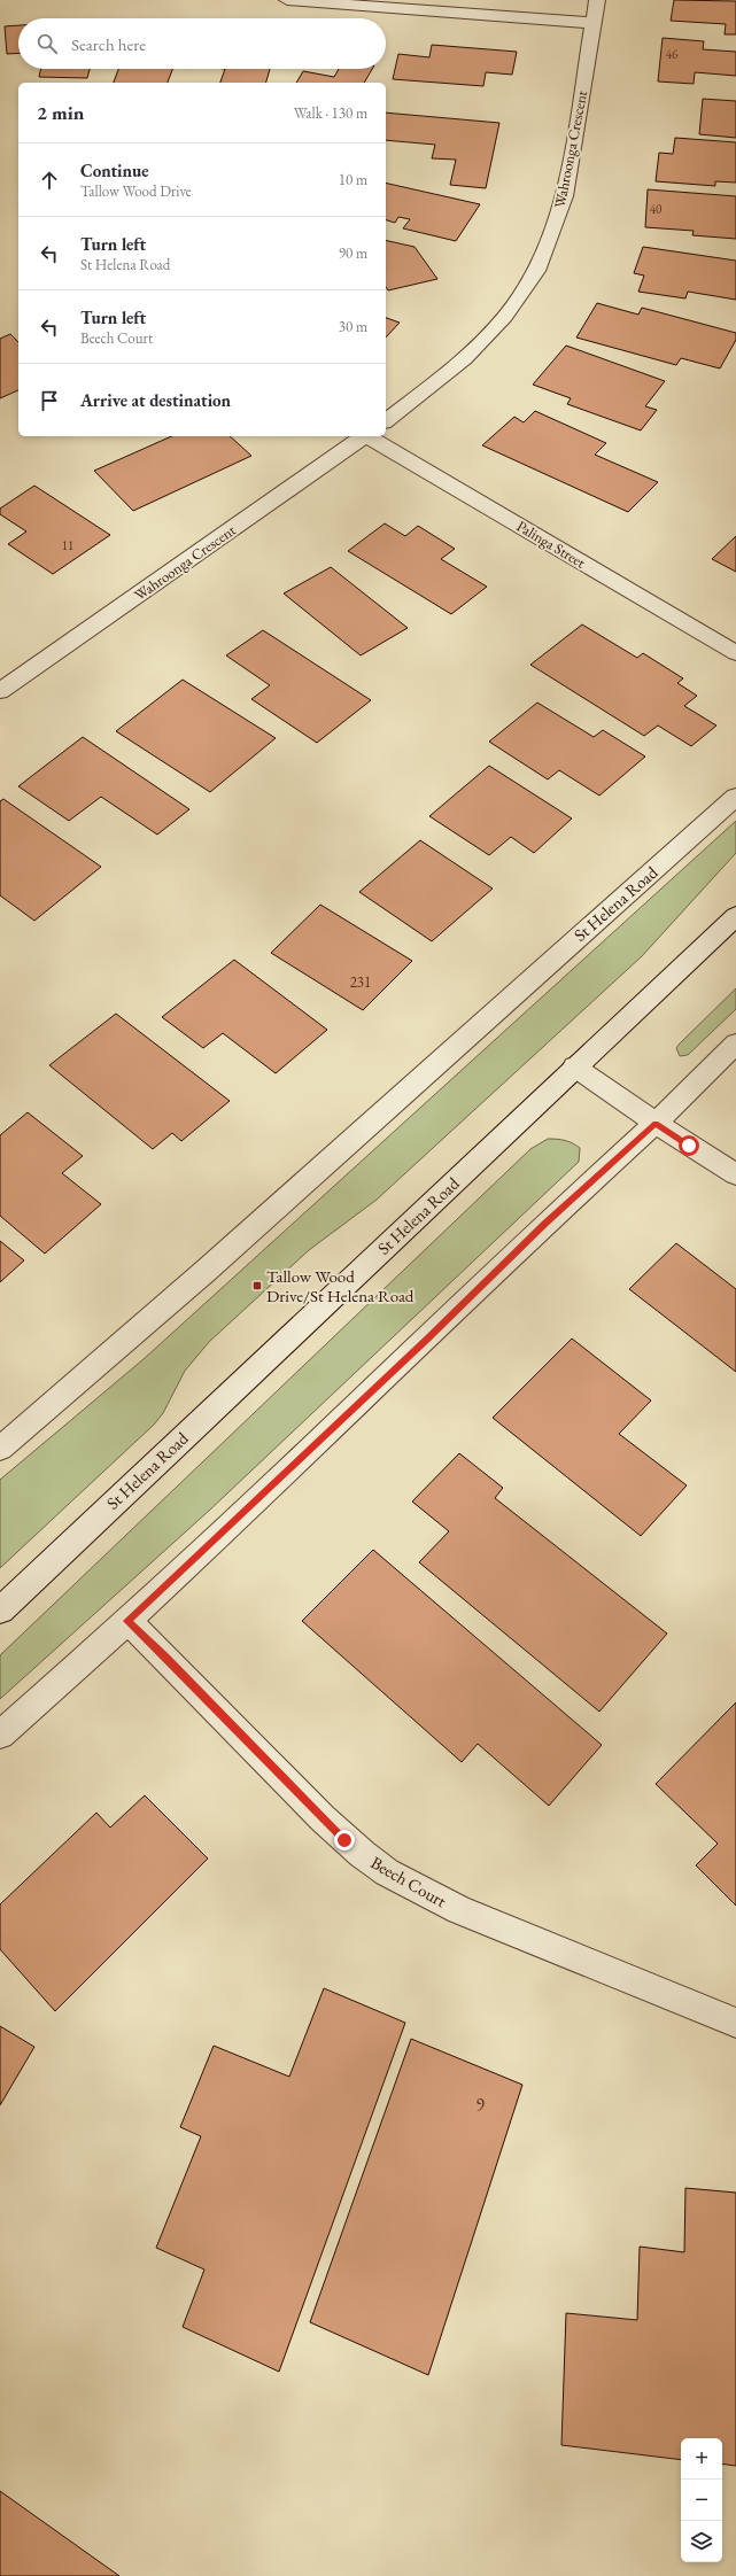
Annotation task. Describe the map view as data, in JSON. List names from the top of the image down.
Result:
{
  "streets": {
    "street": [
      "Wahroonga Crescent",
      "Palinga Street",
      "St Helena Road",
      "Beech Court"
    ]
  },
  "places": {
    "transit": ["Tallow Wood Drive/St Helena Road"]
  },
  "house_numbers": [
    "46",
    "40",
    "11",
    "231",
    "9"
  ],
  "page": {
    "search": "Search here",
    "heading": ["2 min", "Walk · 130 m"],
    "list": [
      ["Continue", "Tallow Wood Drive", "10 m"],
      ["Turn left", "St Helena Road", "90 m"],
      ["Turn left", "Beech Court", "30 m"],
      "Arrive at destination"
    ],
    "map_buttons": ["+", "−"]
  }
}
